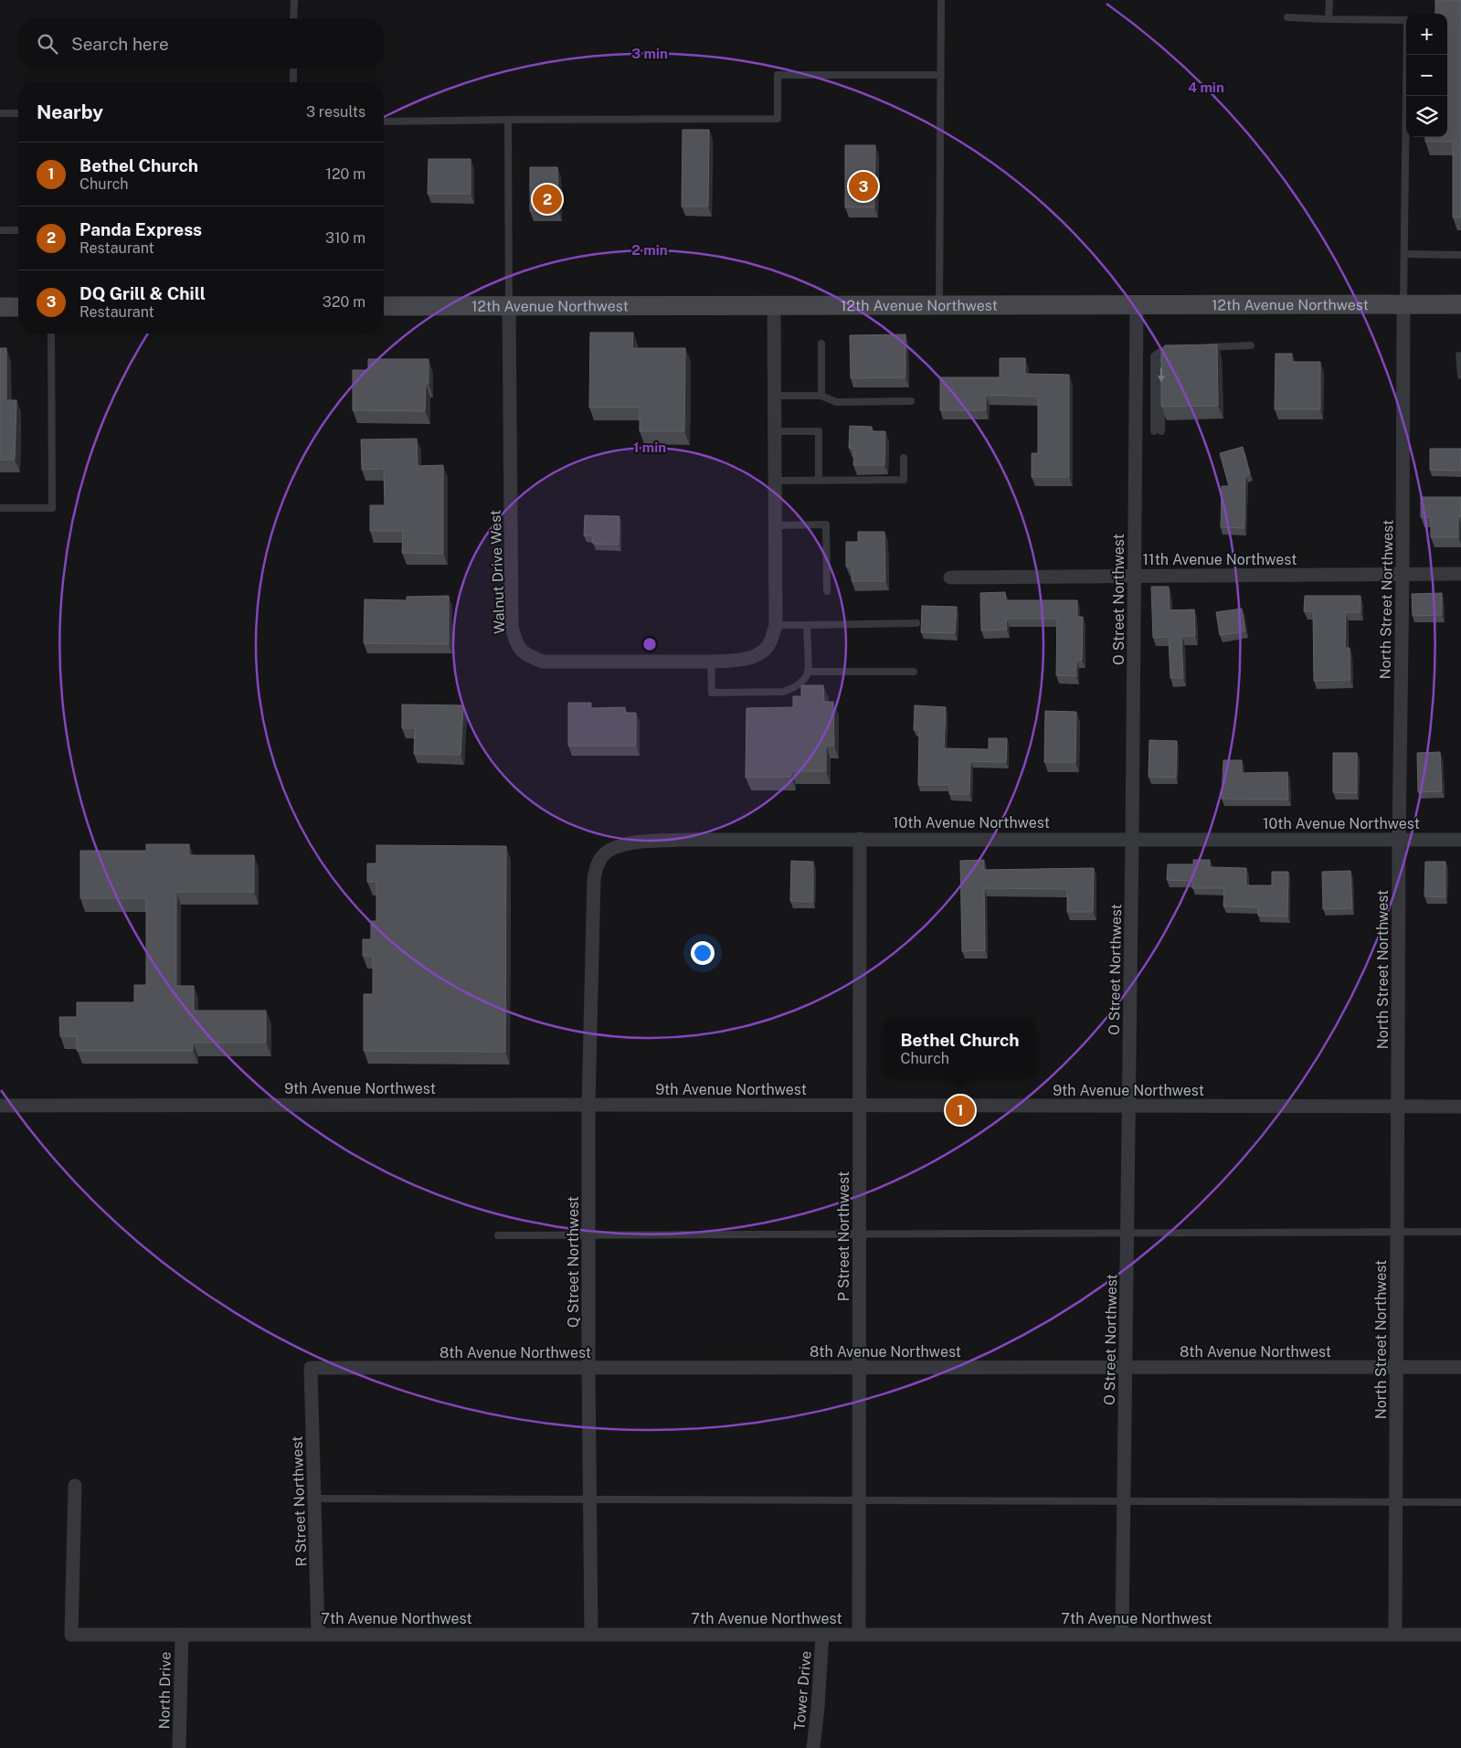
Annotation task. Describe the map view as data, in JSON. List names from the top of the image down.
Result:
{
  "streets": {
    "main road": ["12th Avenue Northwest"],
    "street": [
      "11th Avenue Northwest",
      "Walnut Drive West",
      "O Street Northwest",
      "North Street Northwest",
      "10th Avenue Northwest",
      "9th Avenue Northwest",
      "P Street Northwest",
      "Q Street Northwest",
      "8th Avenue Northwest",
      "R Street Northwest",
      "7th Avenue Northwest",
      "North Drive",
      "Tower Drive"
    ]
  },
  "crossings": [
    ["12th Avenue Northwest", "Walnut Drive West"],
    ["12th Avenue Northwest", "O Street Northwest"],
    ["12th Avenue Northwest", "North Street Northwest"],
    ["11th Avenue Northwest", "O Street Northwest"],
    ["11th Avenue Northwest", "North Street Northwest"],
    ["O Street Northwest", "10th Avenue Northwest"],
    ["O Street Northwest", "9th Avenue Northwest"],
    ["O Street Northwest", "8th Avenue Northwest"],
    ["O Street Northwest", "7th Avenue Northwest"],
    ["North Street Northwest", "10th Avenue Northwest"],
    ["North Street Northwest", "9th Avenue Northwest"],
    ["North Street Northwest", "8th Avenue Northwest"],
    ["North Street Northwest", "7th Avenue Northwest"],
    ["10th Avenue Northwest", "P Street Northwest"],
    ["10th Avenue Northwest", "Q Street Northwest"],
    ["9th Avenue Northwest", "P Street Northwest"],
    ["9th Avenue Northwest", "Q Street Northwest"],
    ["P Street Northwest", "8th Avenue Northwest"],
    ["P Street Northwest", "7th Avenue Northwest"],
    ["Q Street Northwest", "8th Avenue Northwest"],
    ["Q Street Northwest", "7th Avenue Northwest"],
    ["8th Avenue Northwest", "R Street Northwest"],
    ["R Street Northwest", "7th Avenue Northwest"],
    ["7th Avenue Northwest", "North Drive"],
    ["7th Avenue Northwest", "Tower Drive"]
  ],
  "page": {
    "map_buttons": ["+", "−"],
    "search": "Search here",
    "heading": ["Nearby", "3 results"],
    "list": [
      {
        "mark": "1",
        "name": "Bethel Church",
        "note": "Church",
        "value": "120 m"
      },
      {
        "mark": "2",
        "name": "Panda Express",
        "note": "Restaurant",
        "value": "310 m"
      },
      {
        "mark": "3",
        "name": "DQ Grill & Chill",
        "note": "Restaurant",
        "value": "320 m"
      }
    ],
    "pins": ["3", "2", "1"],
    "popup": ["Bethel Church", "Church"]
  },
  "rings": [
    "3 min",
    "4 min",
    "2 min",
    "1 min"
  ]
}
